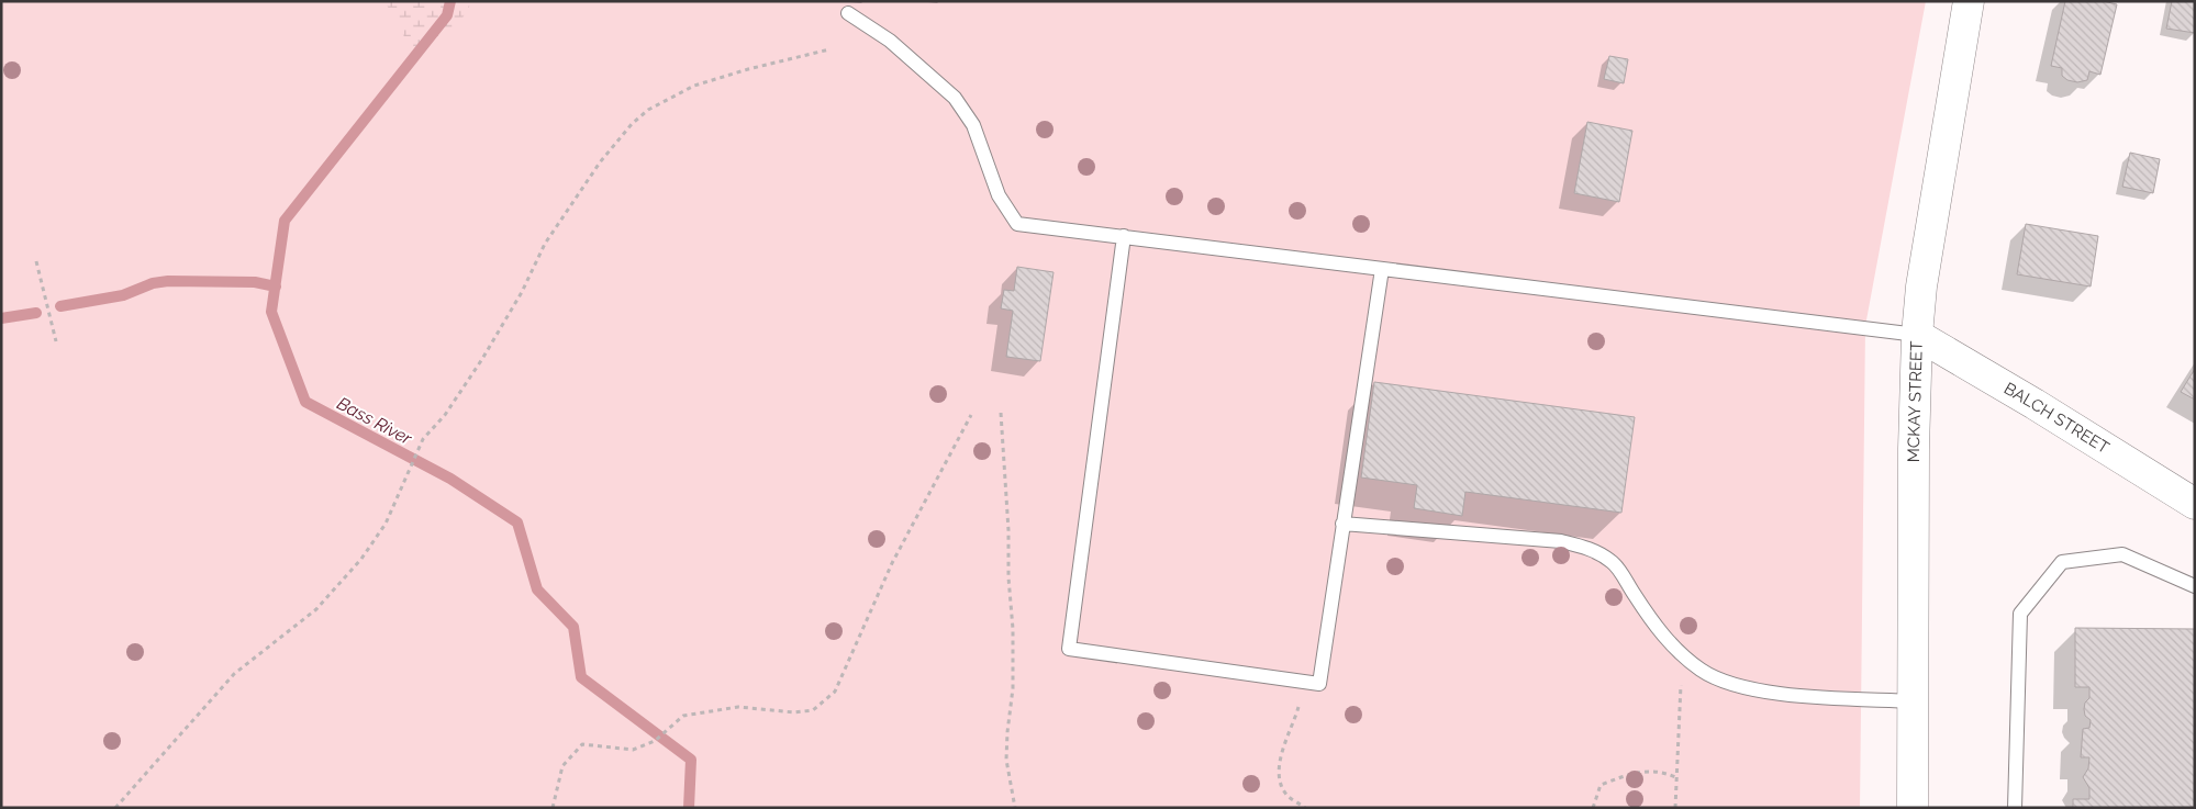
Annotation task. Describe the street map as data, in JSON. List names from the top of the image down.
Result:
{
  "streets": {
    "main road": ["MCKAY STREET", "BALCH STREET"]
  },
  "crossings": [
    ["MCKAY STREET", "BALCH STREET"]
  ],
  "water": ["Bass River"]
}
